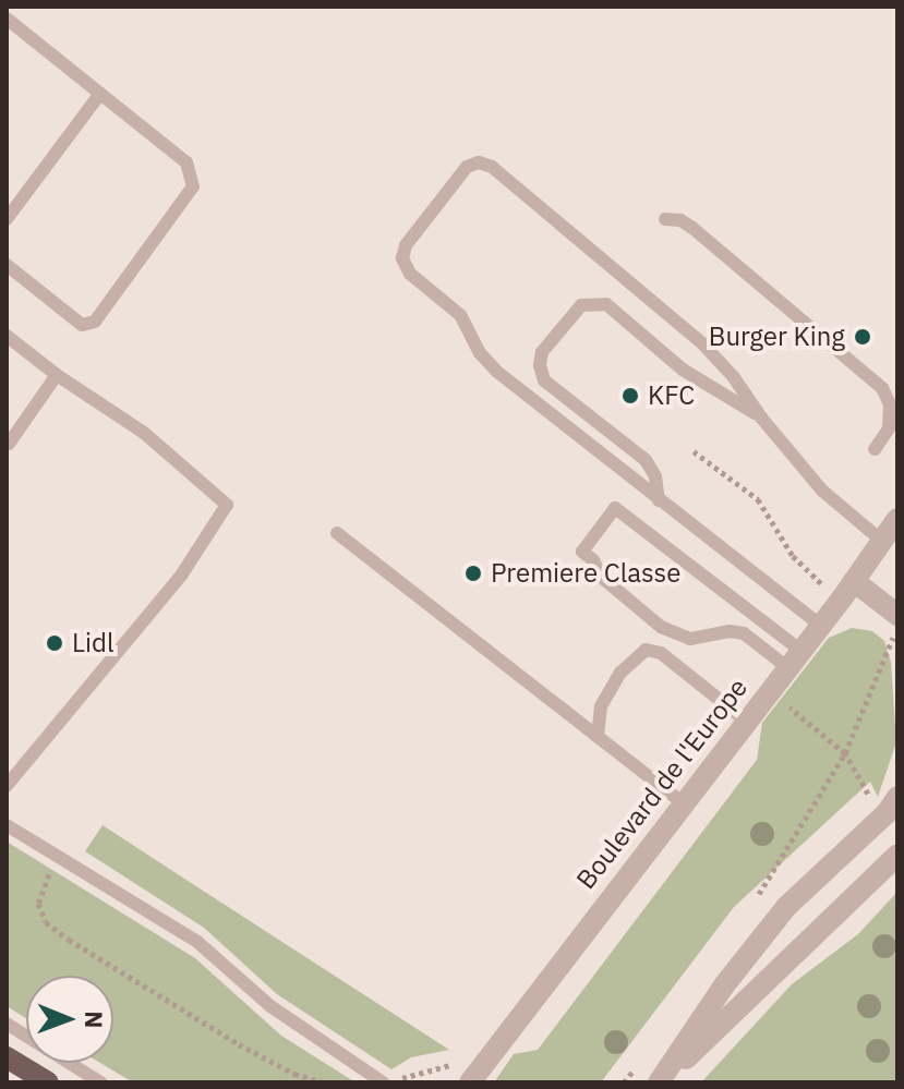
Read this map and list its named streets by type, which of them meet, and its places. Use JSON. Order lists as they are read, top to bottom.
{
  "streets": {
    "street": ["Boulevard de l'Europe"]
  },
  "places": [
    "Burger King",
    "KFC",
    "Premiere Classe",
    "Lidl"
  ],
  "north": "right"
}
